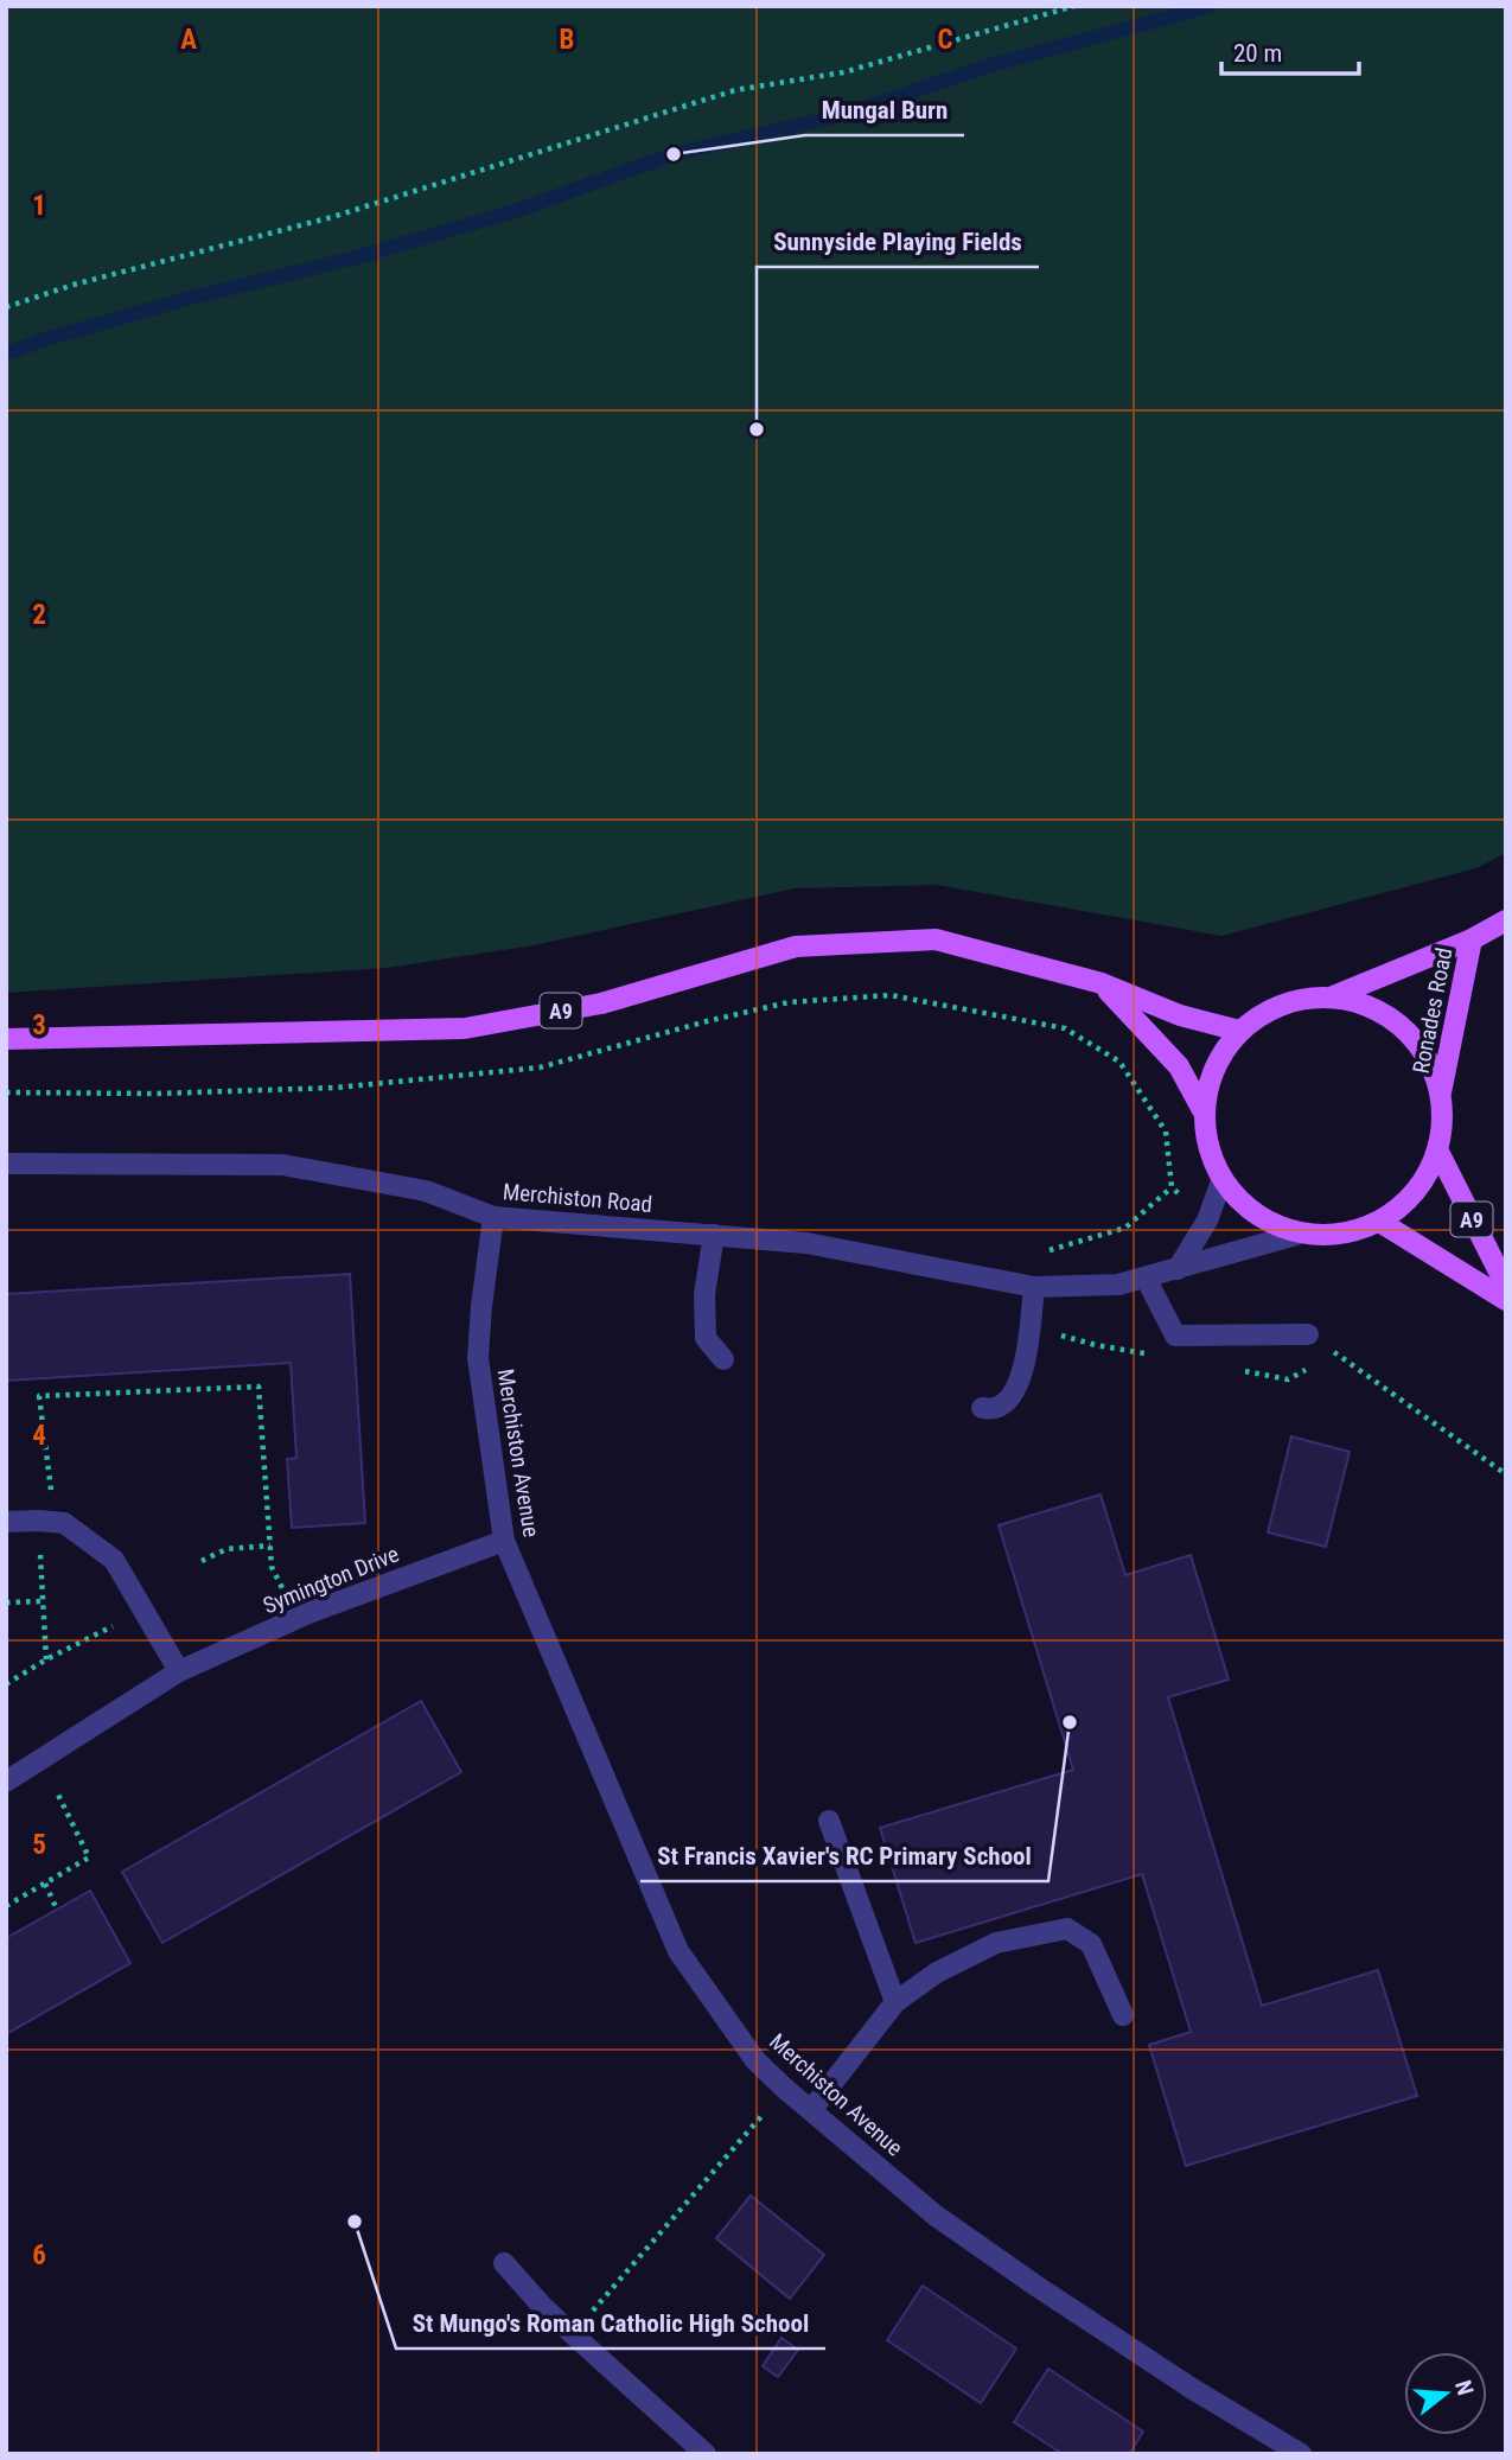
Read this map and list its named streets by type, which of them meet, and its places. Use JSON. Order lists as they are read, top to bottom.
{
  "streets": {
    "main road": ["A9", "Ronades Road"],
    "street": ["Merchiston Road", "Merchiston Avenue", "Symington Drive"]
  },
  "crossings": [
    ["A9", "Ronades Road"],
    ["A9", "Merchiston Road"],
    ["Ronades Road", "Merchiston Road"],
    ["Merchiston Road", "Merchiston Avenue"],
    ["Merchiston Avenue", "Symington Drive"]
  ],
  "places": [
    "Mungal Burn",
    "Sunnyside Playing Fields",
    "St Francis Xavier's RC Primary School",
    "St Mungo's Roman Catholic High School"
  ],
  "scale_bar": "20 m",
  "north": "right",
  "grid": {
    "columns": ["A", "B", "C"],
    "rows": [
      "1",
      "2",
      "3",
      "4",
      "5",
      "6"
    ]
  }
}
